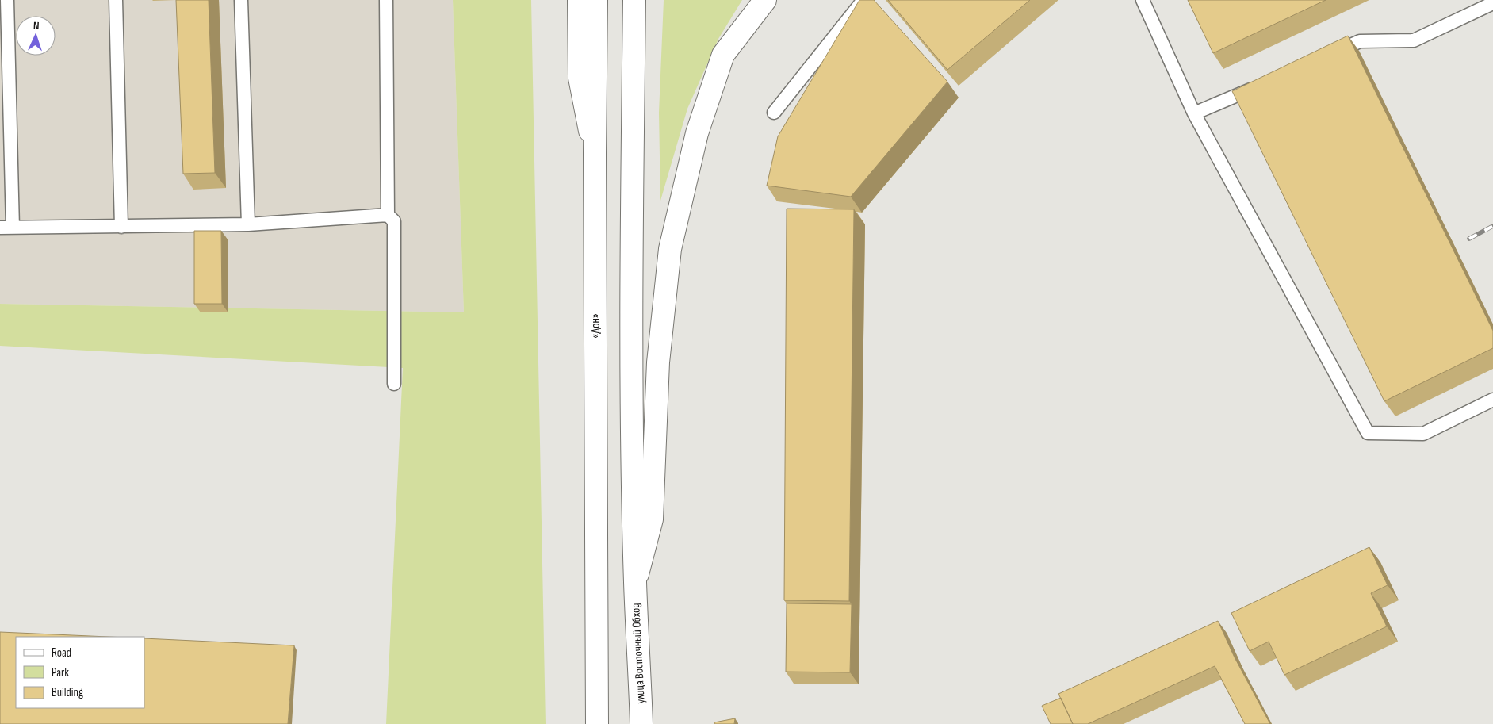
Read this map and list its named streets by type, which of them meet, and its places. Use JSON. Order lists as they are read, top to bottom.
{
  "streets": {
    "main road": ["«Дон»", "улица Восточный Обход"]
  },
  "legend": ["Road", "Park", "Building"],
  "north": "top"
}
